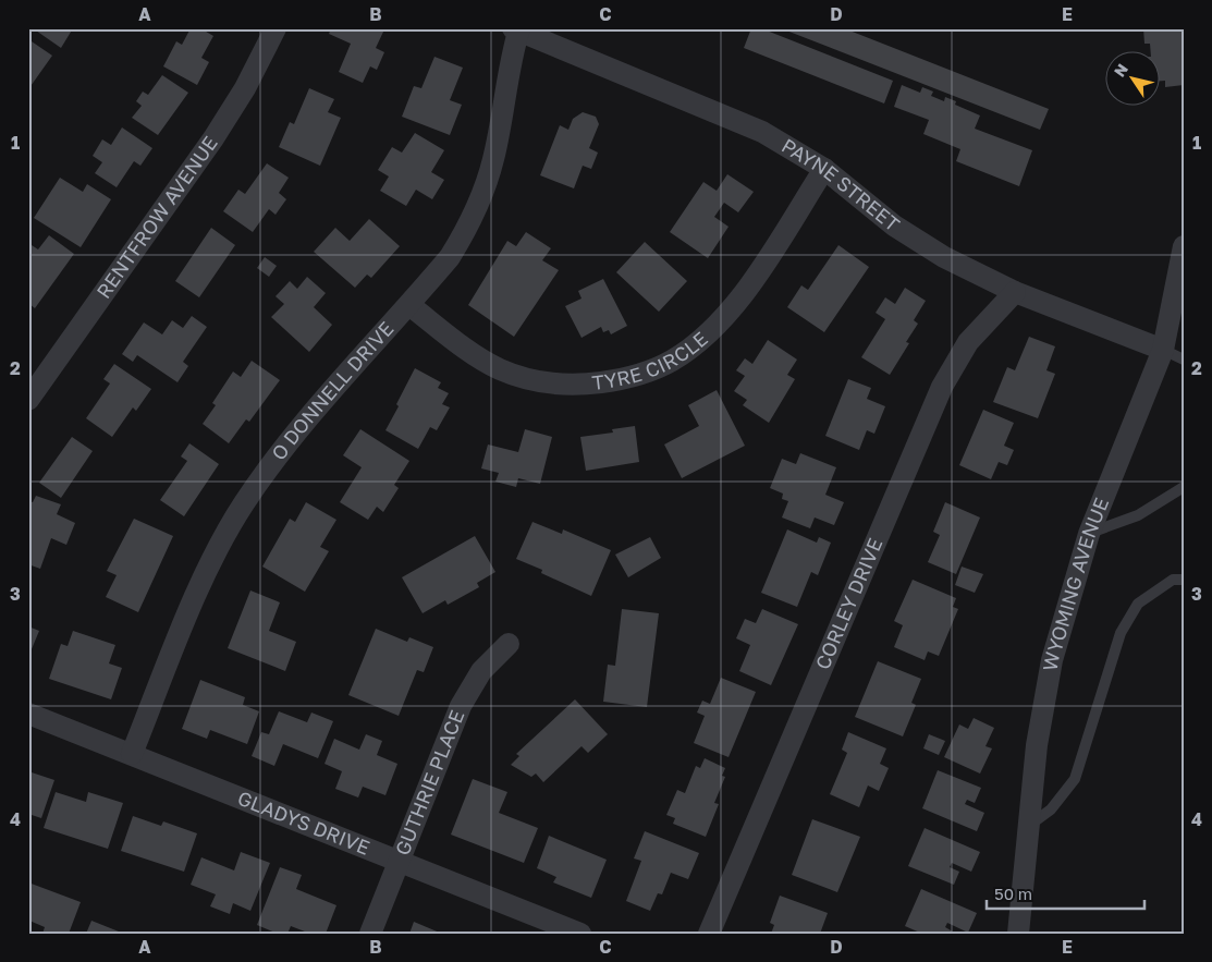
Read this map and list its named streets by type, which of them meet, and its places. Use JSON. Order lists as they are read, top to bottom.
{
  "streets": {
    "street": [
      "PAYNE STREET",
      "RENTFROW AVENUE",
      "TYRE CIRCLE",
      "O DONNELL DRIVE",
      "WYOMING AVENUE",
      "CORLEY DRIVE",
      "GUTHRIE PLACE",
      "GLADYS DRIVE"
    ]
  },
  "crossings": [
    ["PAYNE STREET", "TYRE CIRCLE"],
    ["PAYNE STREET", "O DONNELL DRIVE"],
    ["PAYNE STREET", "WYOMING AVENUE"],
    ["PAYNE STREET", "CORLEY DRIVE"],
    ["TYRE CIRCLE", "O DONNELL DRIVE"],
    ["O DONNELL DRIVE", "GLADYS DRIVE"],
    ["GUTHRIE PLACE", "GLADYS DRIVE"]
  ],
  "scale_bar": "50 m",
  "north": "top left",
  "grid": {
    "columns": [
      "A",
      "B",
      "C",
      "D",
      "E"
    ],
    "rows": [
      "1",
      "2",
      "3",
      "4"
    ]
  }
}
